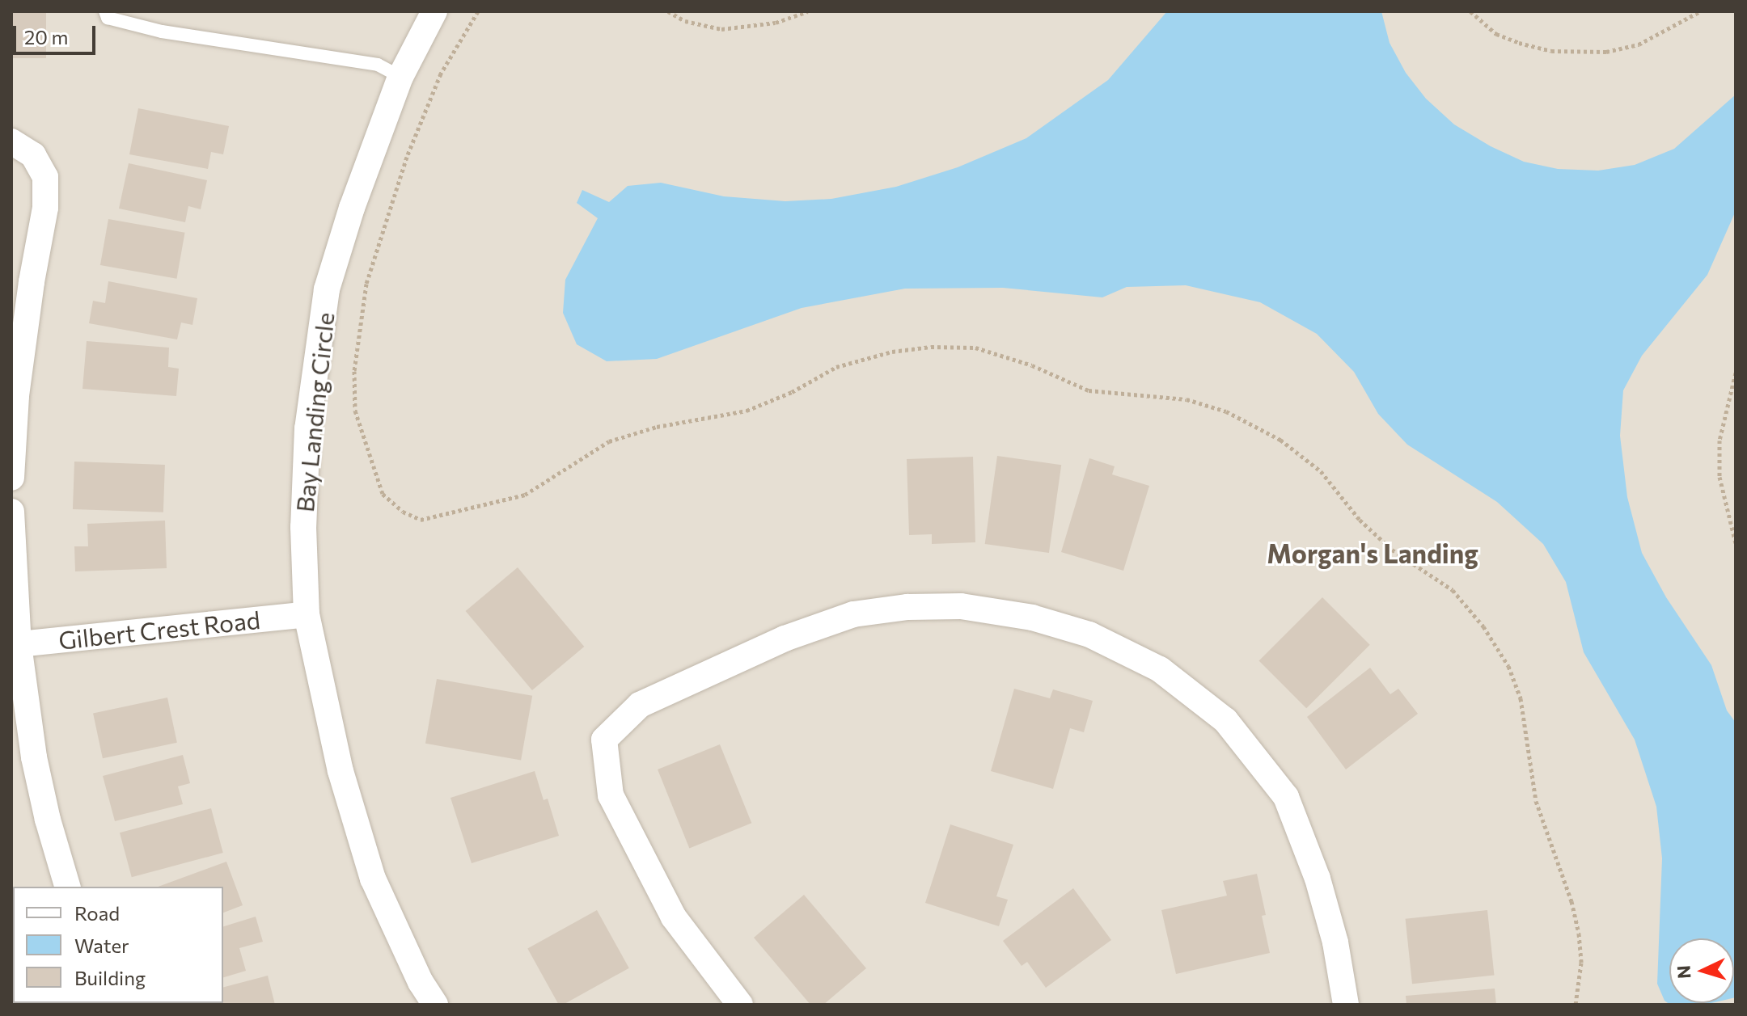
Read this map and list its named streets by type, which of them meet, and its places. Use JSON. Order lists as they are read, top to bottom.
{
  "streets": {
    "street": ["Bay Landing Circle", "Gilbert Crest Road"]
  },
  "crossings": [
    ["Bay Landing Circle", "Gilbert Crest Road"]
  ],
  "districts": ["Morgan's Landing"],
  "legend": ["Road", "Water", "Building"],
  "scale_bar": "20 m",
  "north": "left"
}
